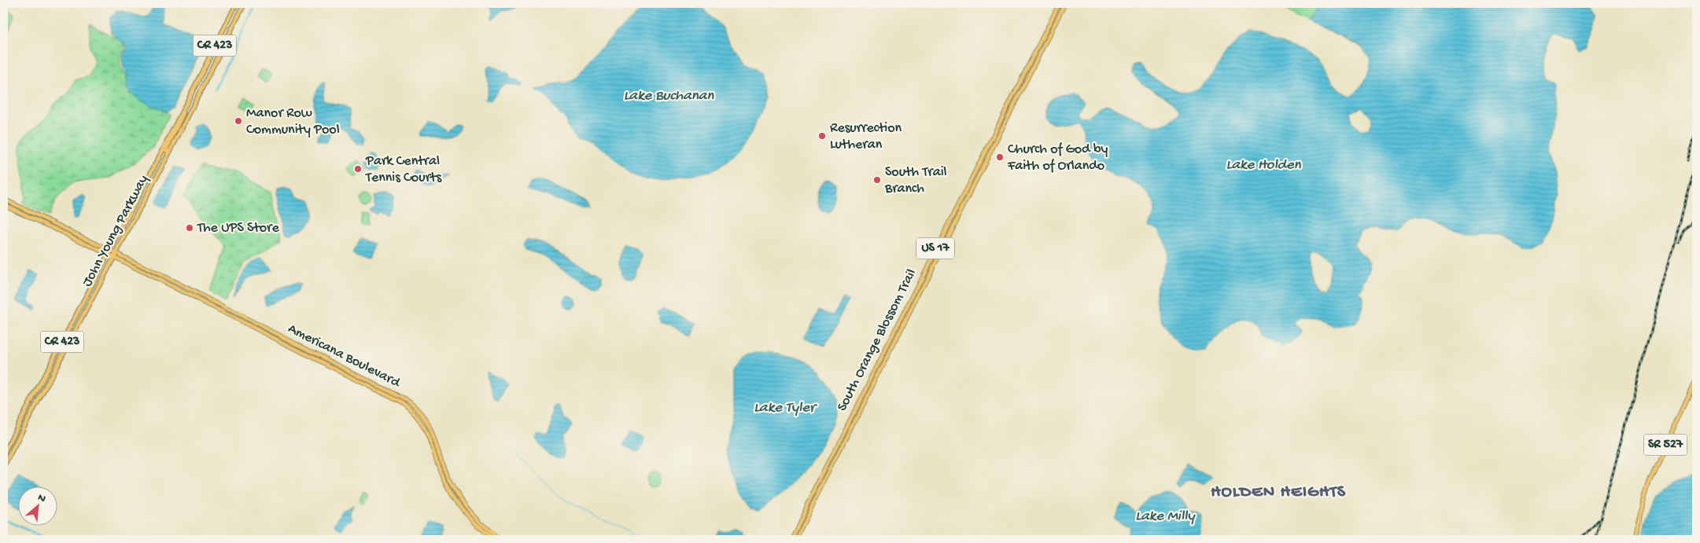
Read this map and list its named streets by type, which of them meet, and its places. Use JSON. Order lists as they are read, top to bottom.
{
  "streets": {
    "highway": ["CR 423", "John Young Parkway"],
    "main road": [
      "US 17",
      "South Orange Blossom Trail",
      "Americana Boulevard",
      "SR 527"
    ]
  },
  "crossings": [
    ["John Young Parkway", "Americana Boulevard"]
  ],
  "districts": ["HOLDEN HEIGHTS"],
  "water": [
    "Lake Buchanan",
    "Lake Holden",
    "Lake Tyler",
    "Lake Milly"
  ],
  "places": [
    "Manor Row Community Pool",
    "Resurrection Lutheran",
    "Church of God by Faith of Orlando",
    "Park Central Tennis Courts",
    "South Trail Branch",
    "The UPS Store"
  ],
  "north": "top right"
}
